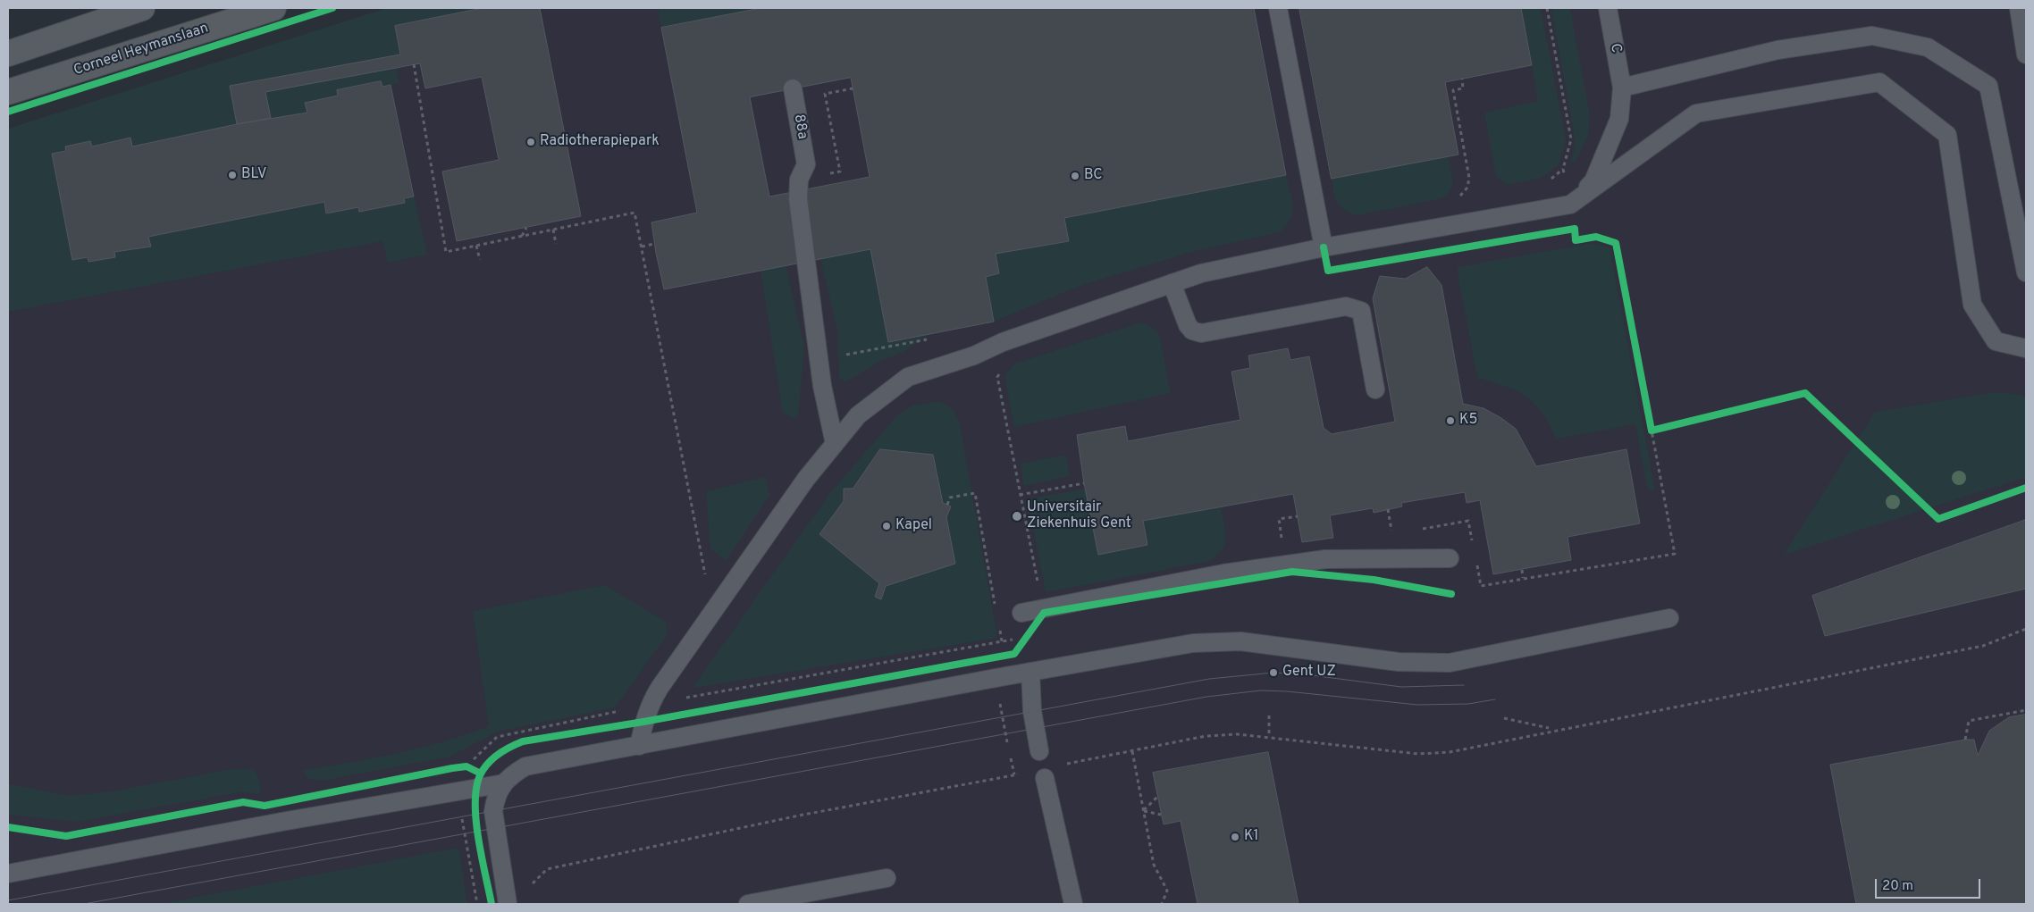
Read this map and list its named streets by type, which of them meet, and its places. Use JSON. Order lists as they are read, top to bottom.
{
  "streets": {
    "street": ["Corneel Heymanslaan"],
    "lane": ["C", "88a"]
  },
  "places": [
    "Radiotherapiepark",
    "BLV",
    "BC",
    "K5",
    "Universitair Ziekenhuis Gent",
    "Kapel",
    "Gent UZ",
    "K1"
  ],
  "scale_bar": "20 m"
}
